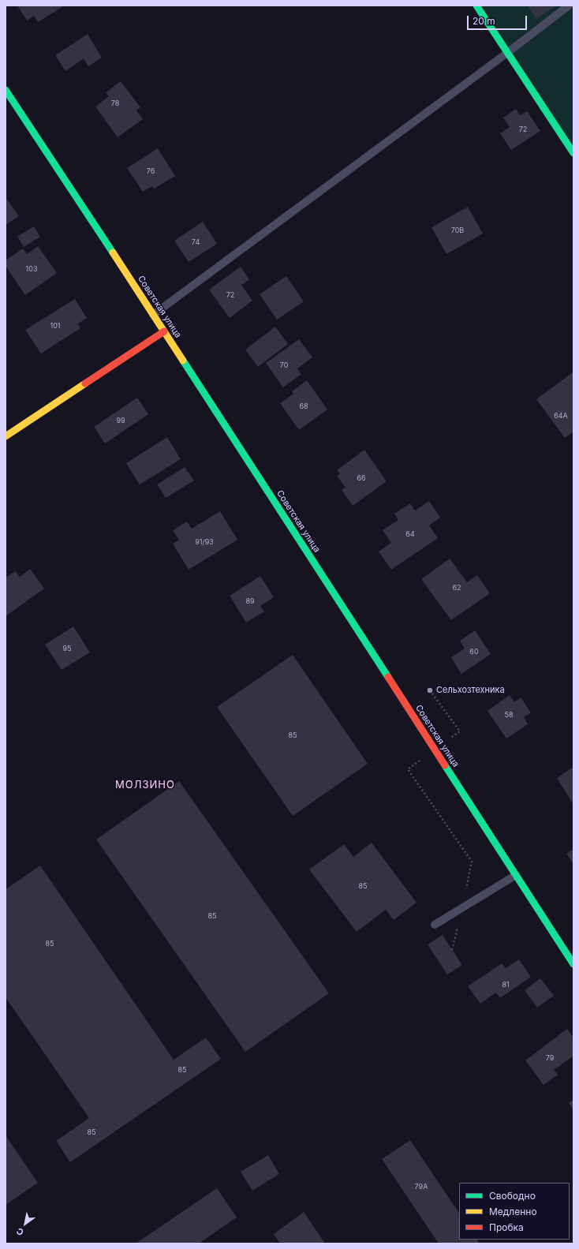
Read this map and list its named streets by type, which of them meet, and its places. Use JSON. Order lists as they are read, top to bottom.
{
  "streets": {
    "street": ["Советская улица"]
  },
  "districts": ["МОЛЗИНО"],
  "places": ["Сельхозтехника"],
  "house_numbers": [
    "78",
    "72",
    "76",
    "70В",
    "74",
    "103",
    "72",
    "101",
    "70",
    "68",
    "64А",
    "99",
    "66",
    "64",
    "91/93",
    "62",
    "89",
    "95",
    "60",
    "58",
    "85",
    "85",
    "85",
    "85",
    "81",
    "79",
    "85",
    "85",
    "79А"
  ],
  "legend": ["Свободно", "Медленно", "Пробка"],
  "scale_bar": "20 m",
  "north": "bottom left"
}
